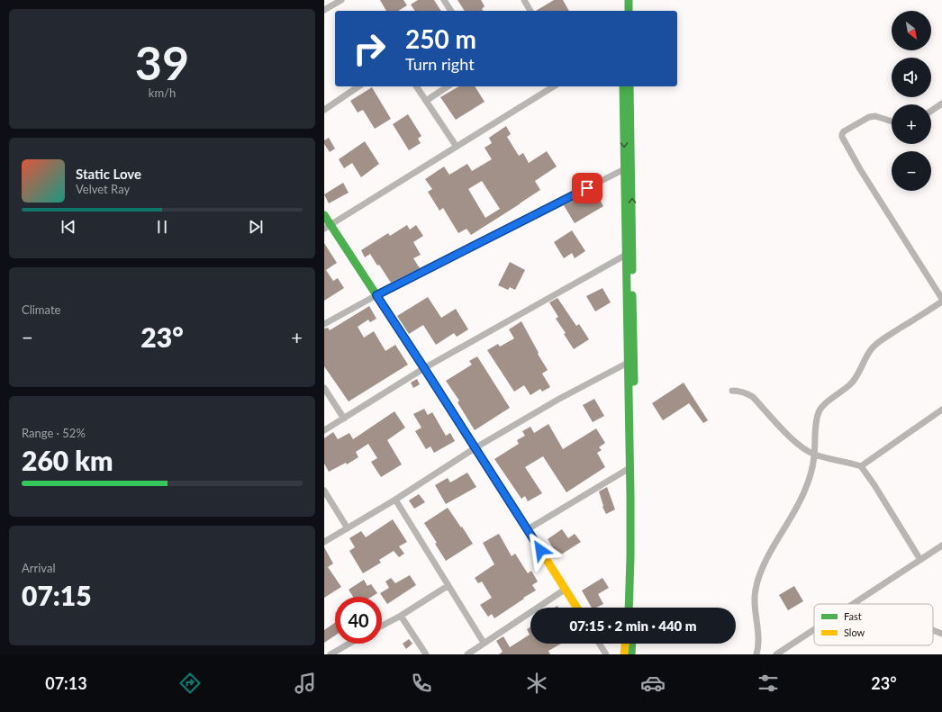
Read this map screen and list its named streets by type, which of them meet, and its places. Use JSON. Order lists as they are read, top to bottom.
{
  "legend": ["Fast", "Slow"],
  "north": "bottom right",
  "page": {
    "tile": [
      ["39", "km/h"],
      "Climate",
      ["Range · 52%", "260 km"],
      ["Arrival", "07:15"]
    ],
    "map_buttons": ["+", "−"],
    "turn": ["250 m", "Turn right"],
    "song": ["Static Love", "Velvet Ray"],
    "heat": ["−", "23°", "+"],
    "limit": "40",
    "trip": "07:15 · 2 min · 440 m",
    "tabs": ["07:13", "23°"]
  }
}
